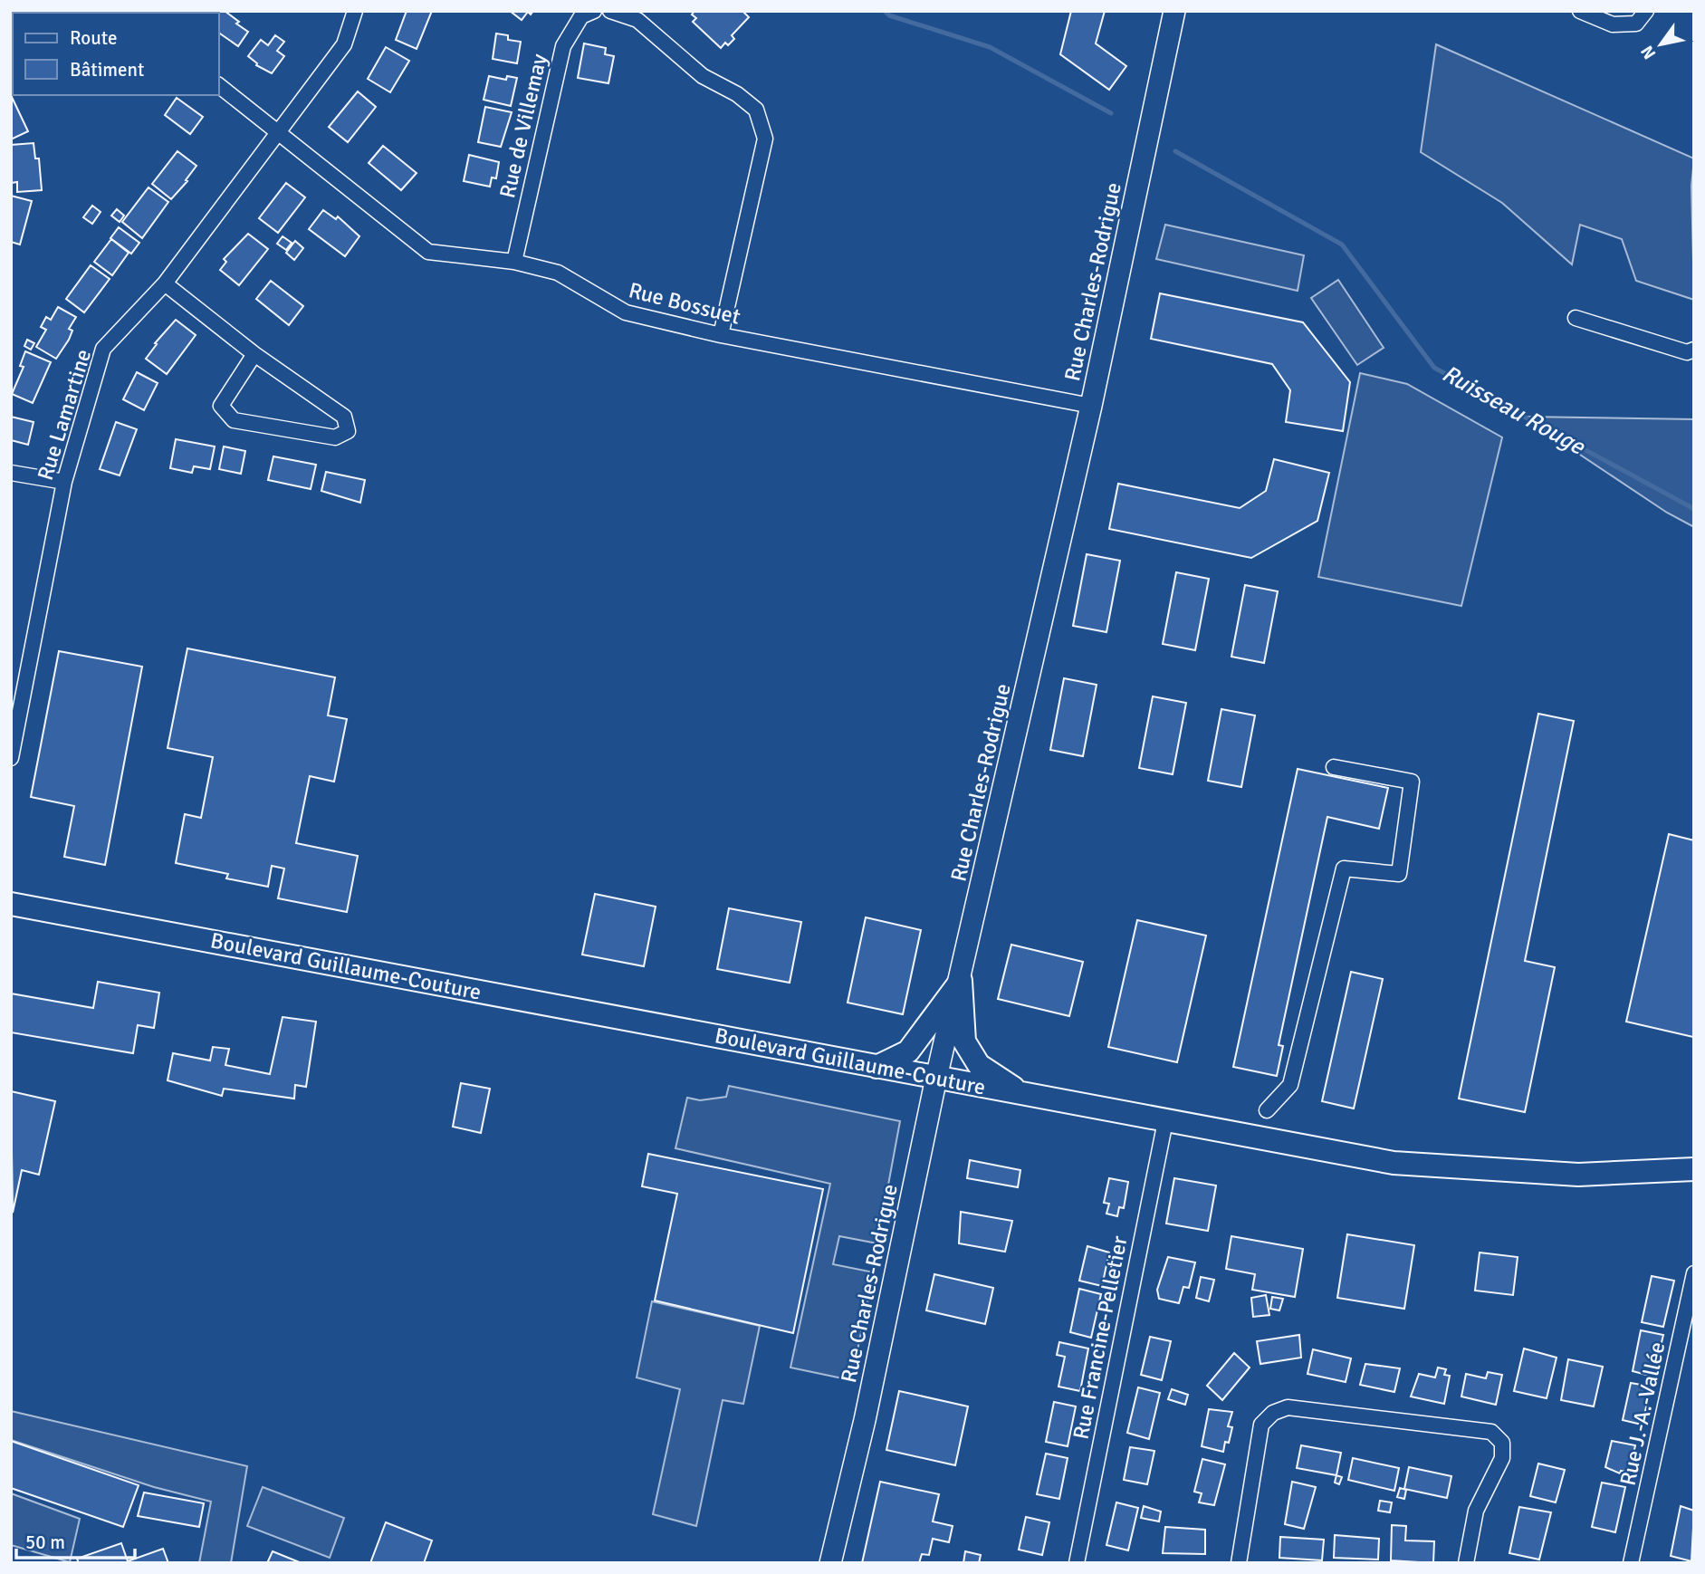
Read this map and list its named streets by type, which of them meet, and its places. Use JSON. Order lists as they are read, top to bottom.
{
  "streets": {
    "main road": ["Boulevard Guillaume-Couture"],
    "street": [
      "Rue de Villemay",
      "Rue Charles-Rodrigue",
      "Rue Bossuet",
      "Rue Lamartine",
      "Rue Francine-Pelletier",
      "Rue J.-A.-Vallée"
    ]
  },
  "crossings": [
    ["Rue de Villemay", "Rue Bossuet"],
    ["Rue Charles-Rodrigue", "Rue Bossuet"],
    ["Rue Charles-Rodrigue", "Boulevard Guillaume-Couture"],
    ["Rue Bossuet", "Rue Lamartine"],
    ["Boulevard Guillaume-Couture", "Rue Francine-Pelletier"]
  ],
  "water": ["Ruisseau Rouge"],
  "legend": ["Route", "Bâtiment"],
  "scale_bar": "50 m",
  "north": "bottom left"
}
